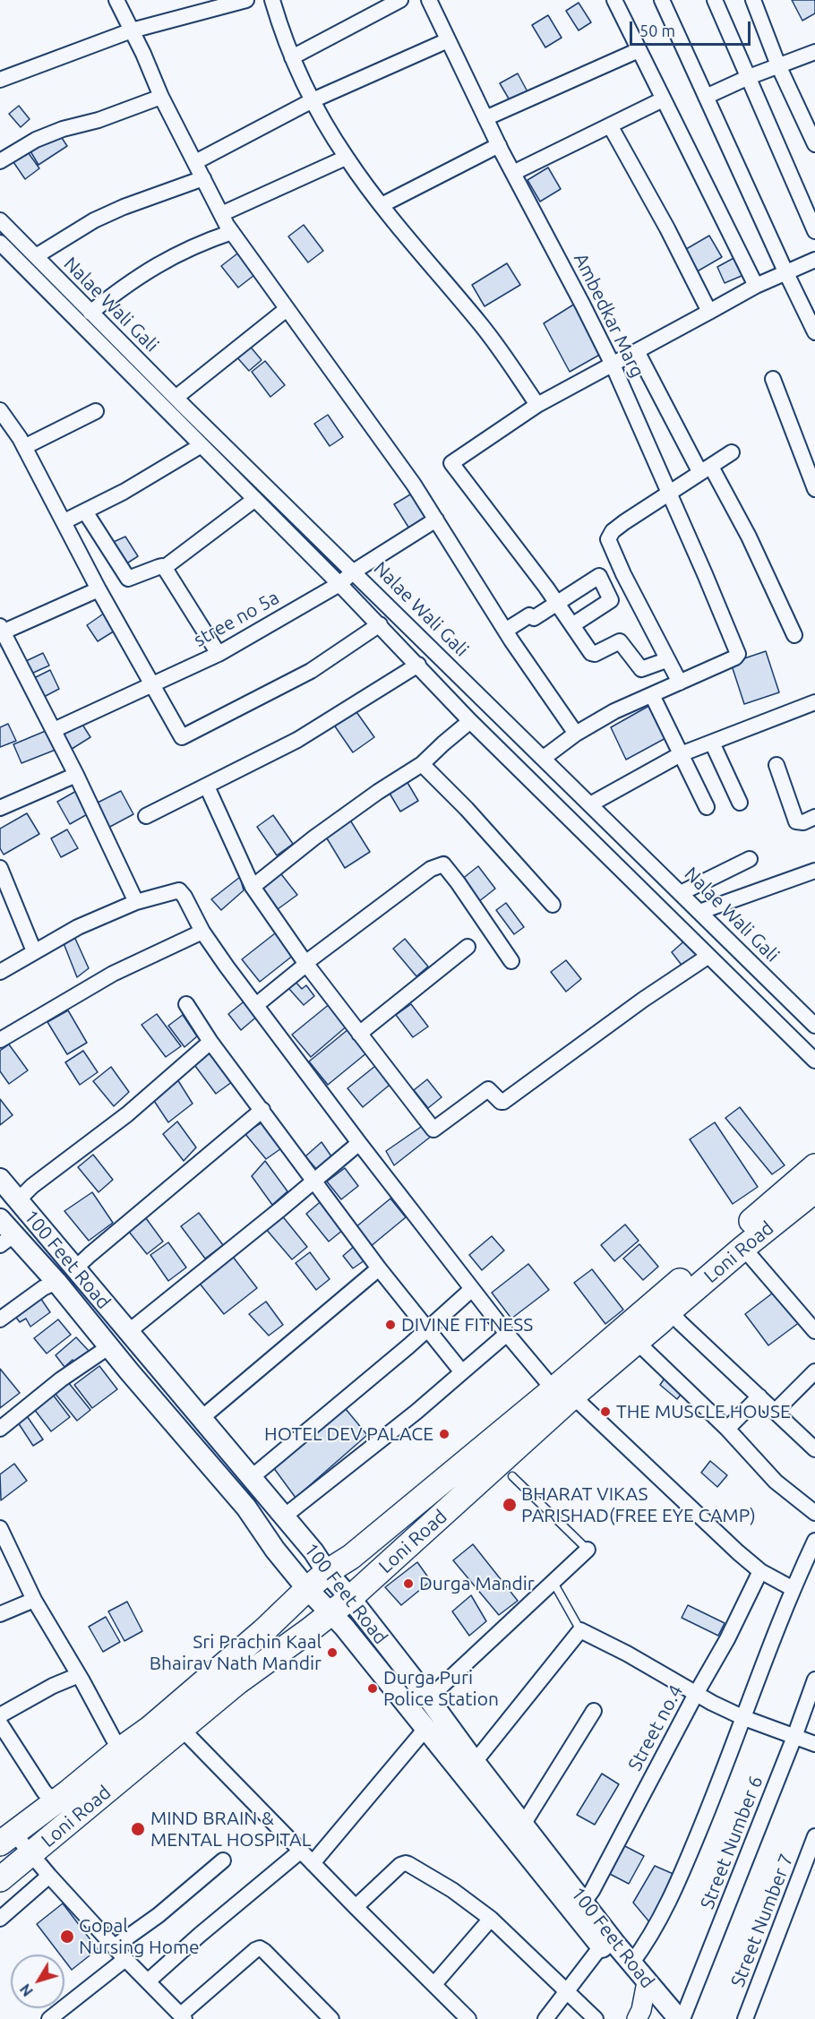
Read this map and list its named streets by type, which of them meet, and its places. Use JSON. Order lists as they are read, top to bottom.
{
  "streets": {
    "highway": ["Loni Road"],
    "main road": ["100 Feet Road"],
    "street": [
      "Nalae Wali Gali",
      "Ambedkar Marg",
      "stree no 5a",
      "Street no.4",
      "Street Number 6",
      "Street Number 7"
    ]
  },
  "crossings": [
    ["Nalae Wali Gali", "stree no 5a"],
    ["Loni Road", "100 Feet Road"],
    ["100 Feet Road", "Street no.4"],
    ["100 Feet Road", "Street Number 6"]
  ],
  "places": [
    "DIVINE FITNESS",
    "THE MUSCLE HOUSE",
    "HOTEL DEV PALACE",
    "BHARAT VIKAS PARISHAD(FREE EYE CAMP)",
    "Durga Mandir",
    "Sri Prachin Kaal Bhairav Nath Mandir",
    "Durga Puri Police Station",
    "MIND BRAIN & MENTAL HOSPITAL",
    "Gopal Nursing Home"
  ],
  "scale_bar": "50 m",
  "north": "bottom left"
}
